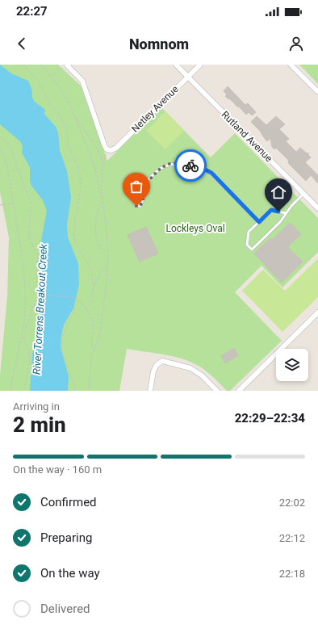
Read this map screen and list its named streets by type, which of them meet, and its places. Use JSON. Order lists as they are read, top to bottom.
{
  "streets": {
    "street": ["Netley Avenue", "Rutland Avenue"]
  },
  "crossings": [
    ["Netley Avenue", "Rutland Avenue"]
  ],
  "water": ["River Torrens Breakout Creek"],
  "parks": ["Lockleys Oval"],
  "page": {
    "status": "22:27",
    "header": "Nomnom",
    "heading": ["2 min", "Arriving in", "22:29–22:34"],
    "bar": "On the way · 160 m",
    "list": [
      ["Confirmed", "22:02"],
      ["Preparing", "22:12"],
      ["On the way", "22:18"],
      "Delivered"
    ]
  }
}
